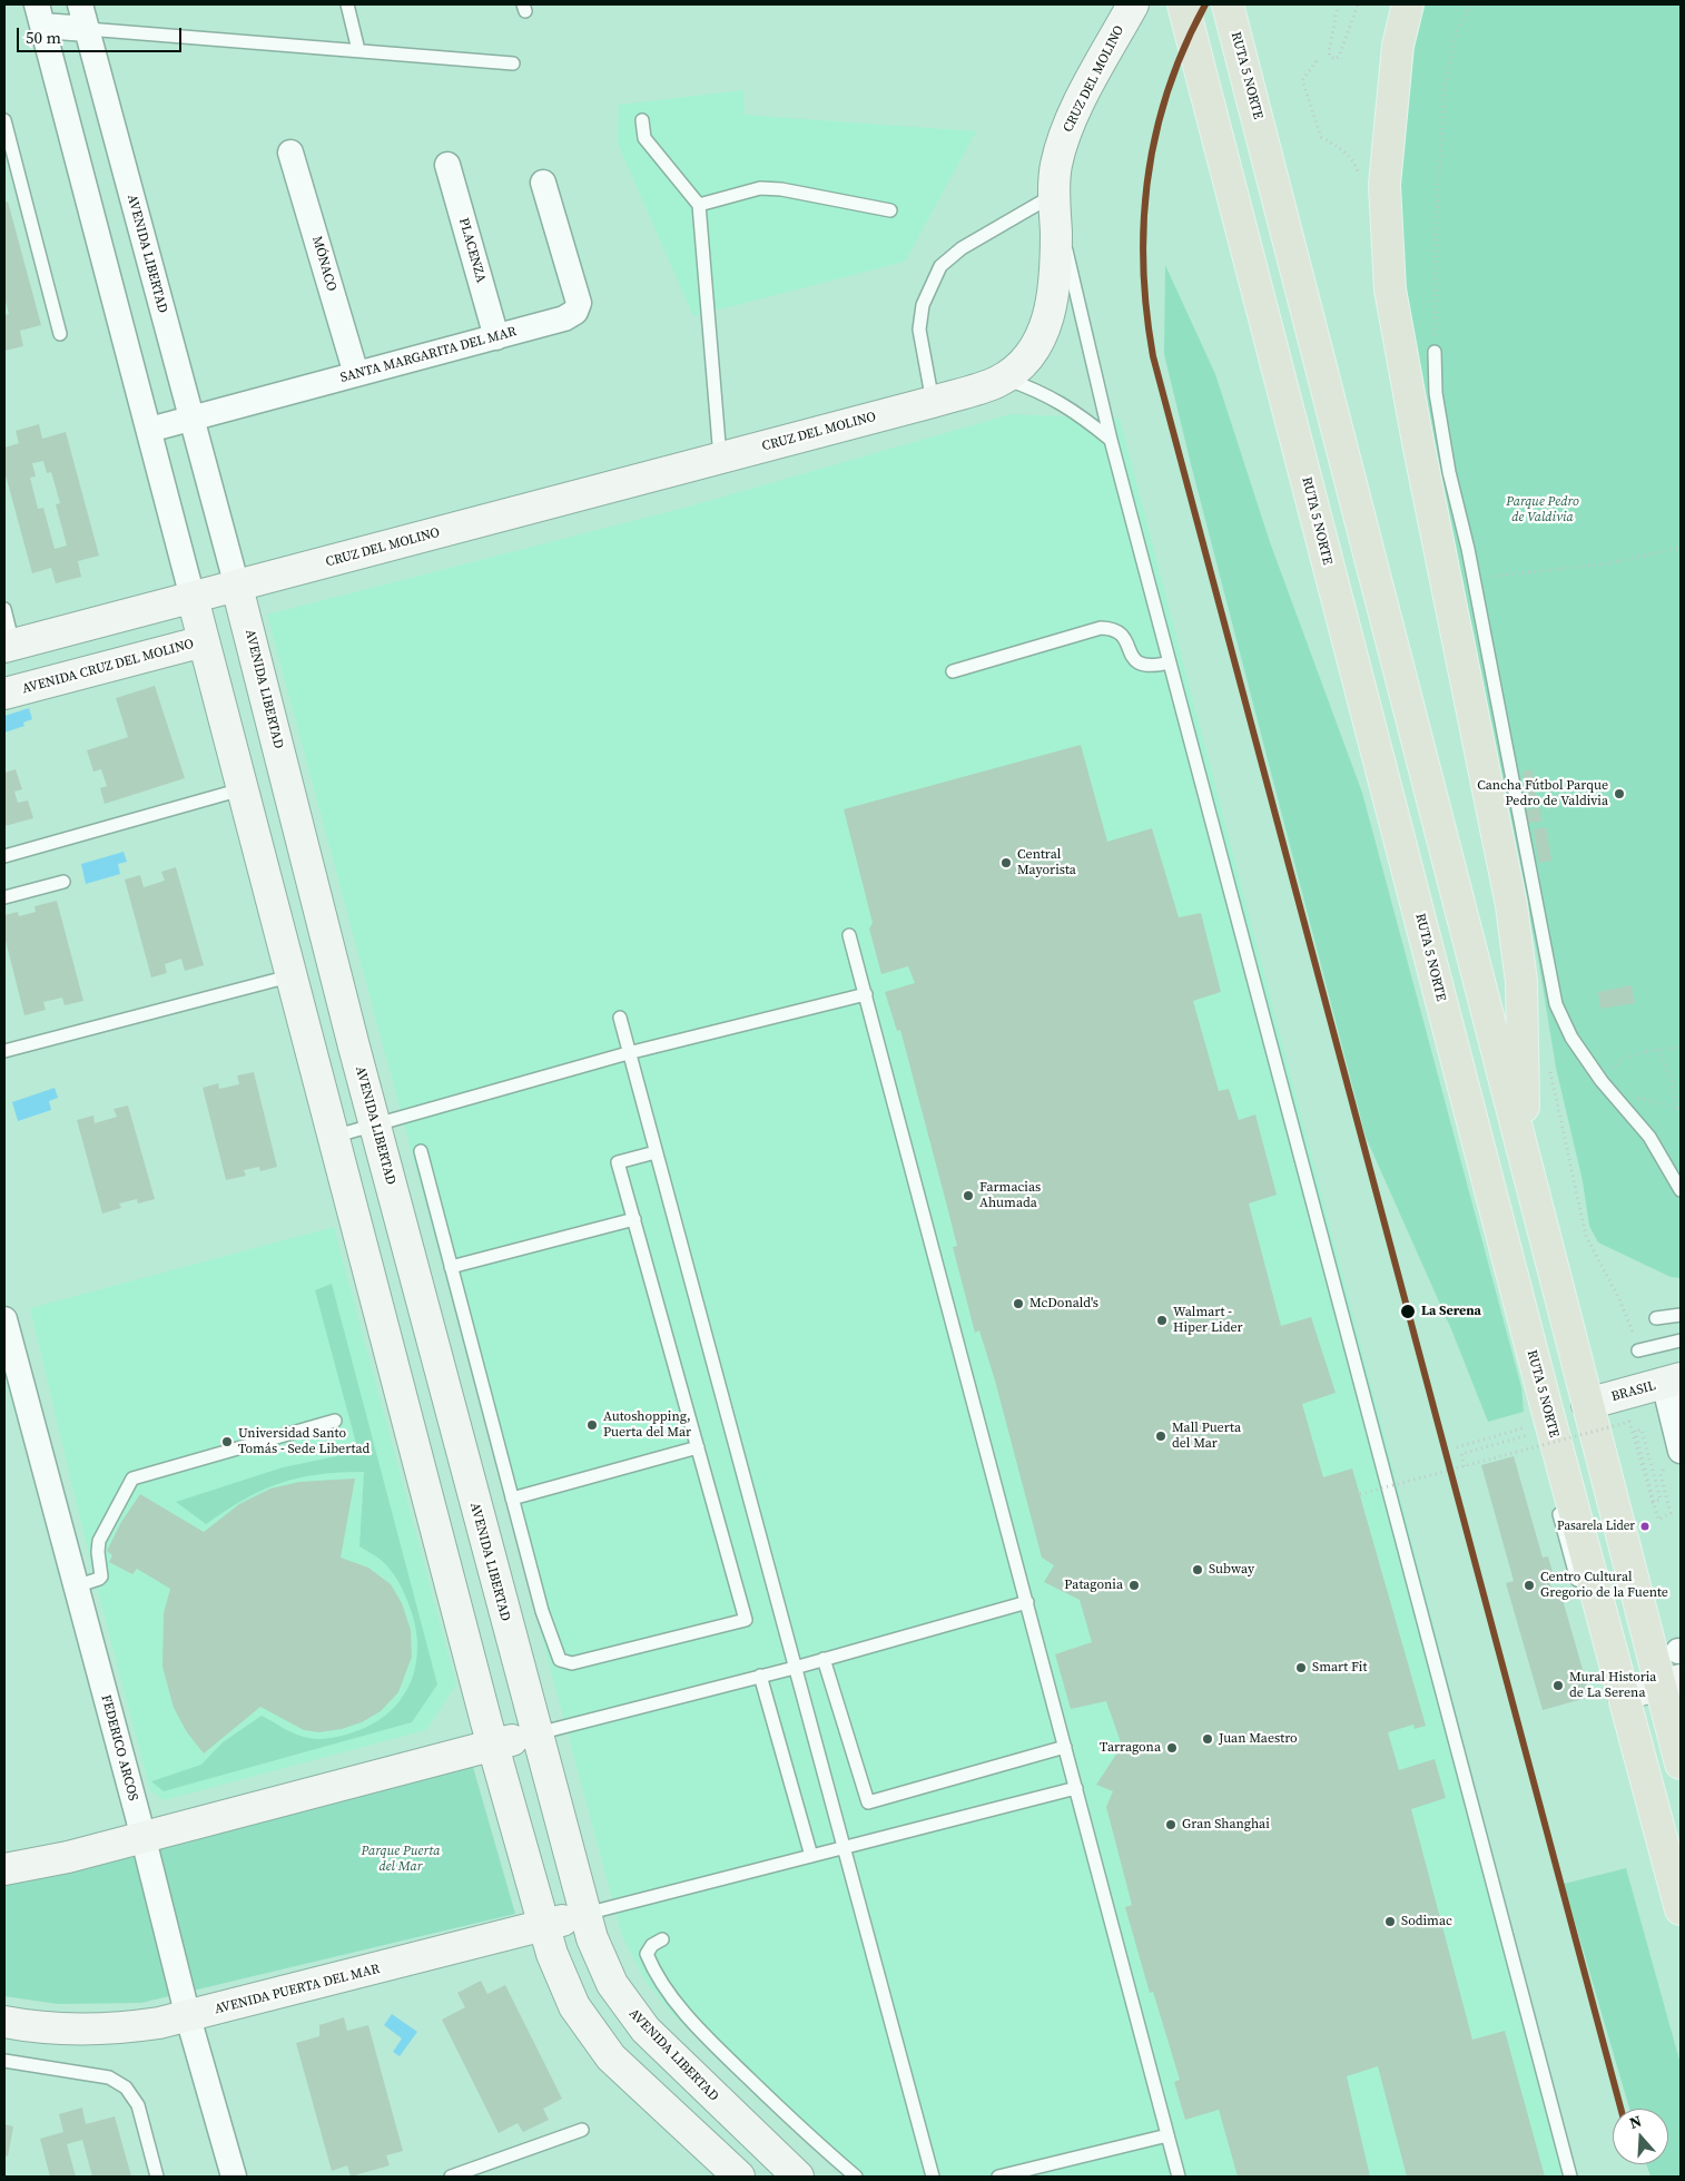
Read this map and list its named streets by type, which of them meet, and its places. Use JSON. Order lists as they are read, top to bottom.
{
  "streets": {
    "highway": ["RUTA 5 NORTE"],
    "street": [
      "CRUZ DEL MOLINO",
      "PLACENZA",
      "AVENIDA LIBERTAD",
      "MÓNACO",
      "SANTA MARGARITA DEL MAR",
      "AVENIDA CRUZ DEL MOLINO",
      "BRASIL",
      "FEDERICO ARCOS",
      "AVENIDA PUERTA DEL MAR"
    ]
  },
  "crossings": [
    ["RUTA 5 NORTE", "BRASIL"],
    ["CRUZ DEL MOLINO", "AVENIDA LIBERTAD"],
    ["CRUZ DEL MOLINO", "AVENIDA CRUZ DEL MOLINO"],
    ["PLACENZA", "SANTA MARGARITA DEL MAR"],
    ["AVENIDA LIBERTAD", "SANTA MARGARITA DEL MAR"],
    ["AVENIDA LIBERTAD", "AVENIDA CRUZ DEL MOLINO"],
    ["AVENIDA LIBERTAD", "AVENIDA PUERTA DEL MAR"],
    ["MÓNACO", "SANTA MARGARITA DEL MAR"],
    ["FEDERICO ARCOS", "AVENIDA PUERTA DEL MAR"]
  ],
  "parks": ["Parque Pedro de Valdivia", "Parque Puerta del Mar"],
  "places": [
    "Cancha Fútbol Parque Pedro de Valdivia",
    "Central Mayorista",
    "Farmacias Ahumada",
    "McDonald's",
    "La Serena",
    "Walmart - Hiper Lider",
    "Autoshopping, Puerta del Mar",
    "Mall Puerta del Mar",
    "Universidad Santo Tomás - Sede Libertad",
    "Pasarela Lider",
    "Subway",
    "Patagonia",
    "Centro Cultural Gregorio de la Fuente",
    "Smart Fit",
    "Mural Historia de La Serena",
    "Juan Maestro",
    "Tarragona",
    "Gran Shanghai",
    "Sodimac"
  ],
  "scale_bar": "50 m",
  "north": "top"
}
